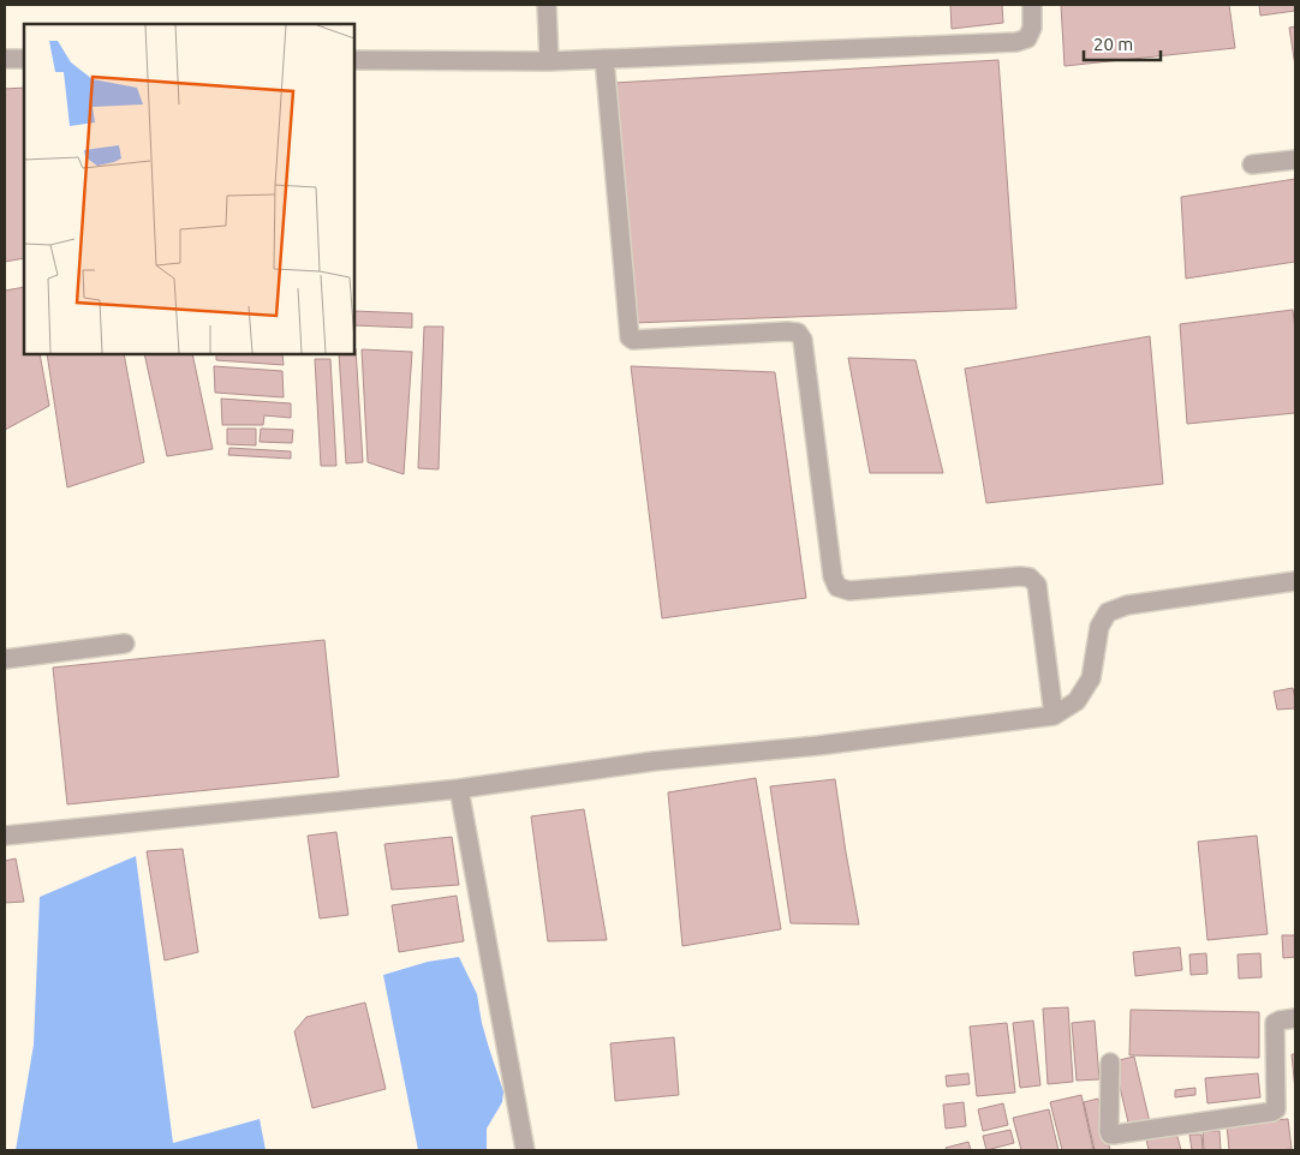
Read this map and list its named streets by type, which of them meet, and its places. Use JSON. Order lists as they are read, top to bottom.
{
  "scale_bar": "20 m"
}
